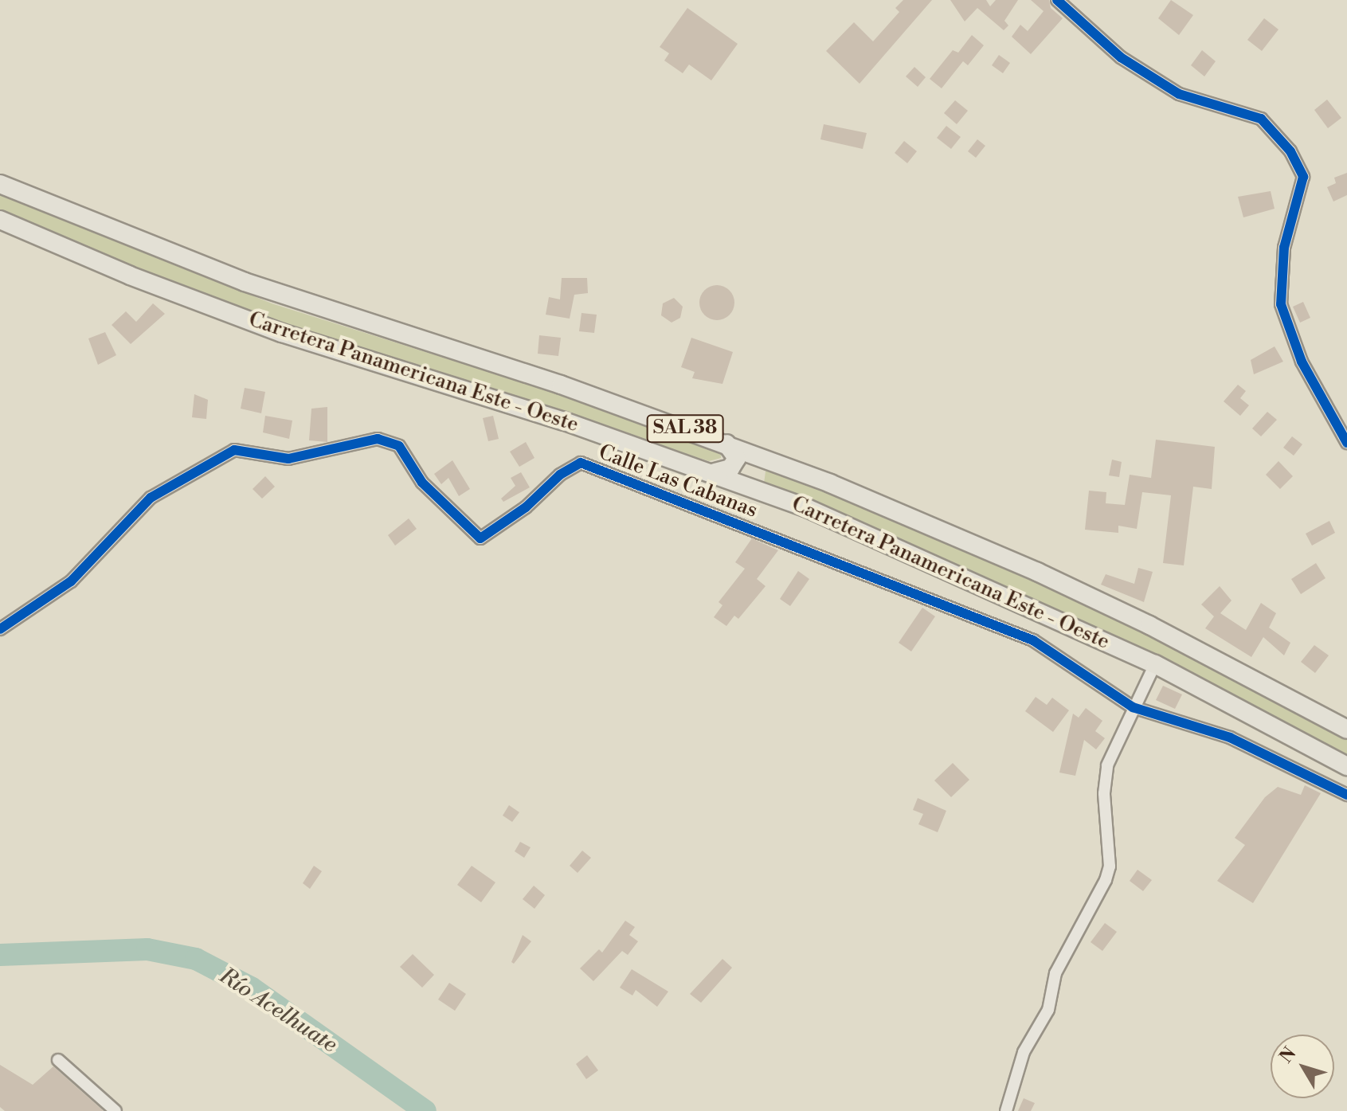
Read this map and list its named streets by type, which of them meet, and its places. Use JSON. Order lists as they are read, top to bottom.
{
  "streets": {
    "highway": ["Carretera Panamericana Este - Oeste", "SAL 38"],
    "street": ["Calle Las Cabanas"]
  },
  "water": ["Río Acelhuate"],
  "north": "top left"
}
